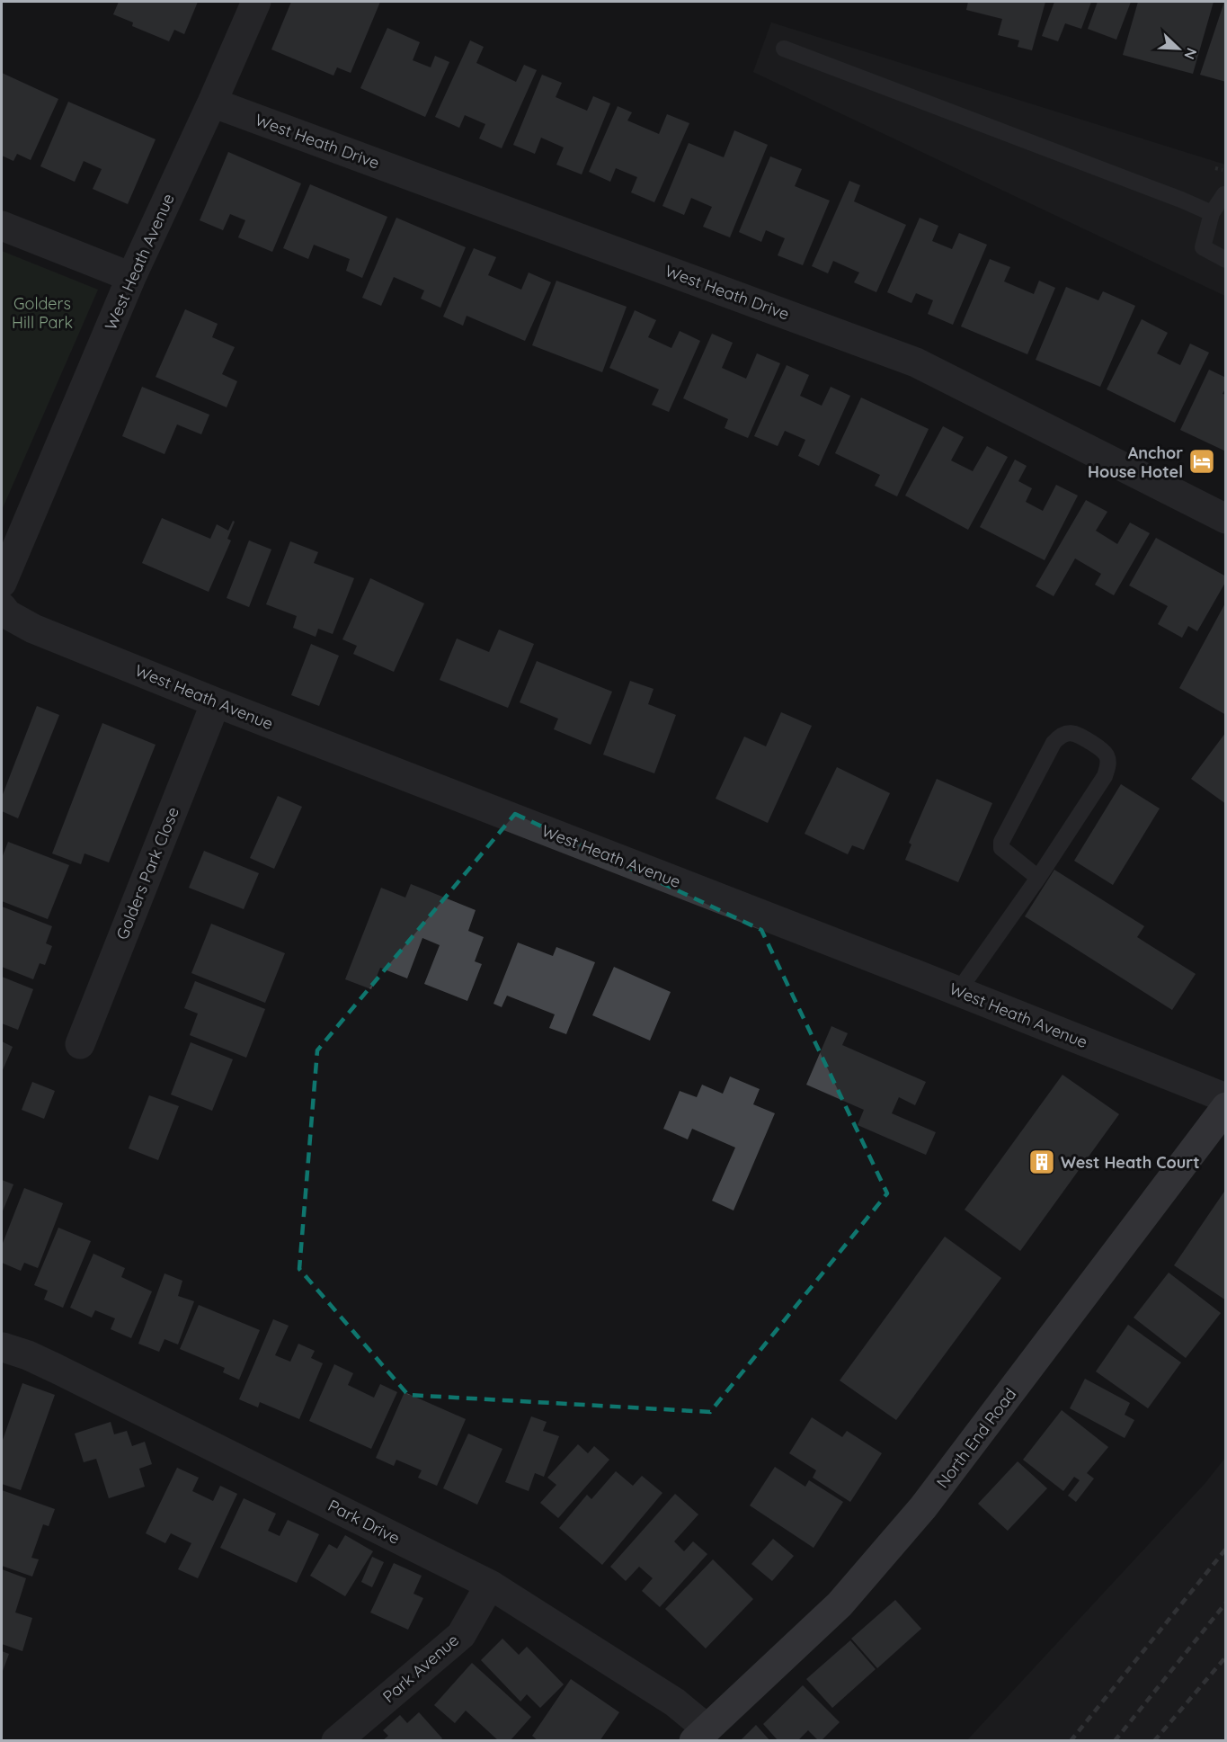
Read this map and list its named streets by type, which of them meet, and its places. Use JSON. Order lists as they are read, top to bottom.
{
  "streets": {
    "main road": ["North End Road"],
    "street": [
      "West Heath Drive",
      "West Heath Avenue",
      "Golders Park Close",
      "Park Drive",
      "Park Avenue"
    ]
  },
  "crossings": [
    ["West Heath Drive", "West Heath Avenue"],
    ["West Heath Avenue", "Golders Park Close"],
    ["North End Road", "Park Drive"],
    ["Park Drive", "Park Avenue"]
  ],
  "parks": ["Golders Hill Park"],
  "places": {
    "hotel": ["Anchor House Hotel"],
    "building": ["West Heath Court"]
  },
  "north": "bottom right"
}
